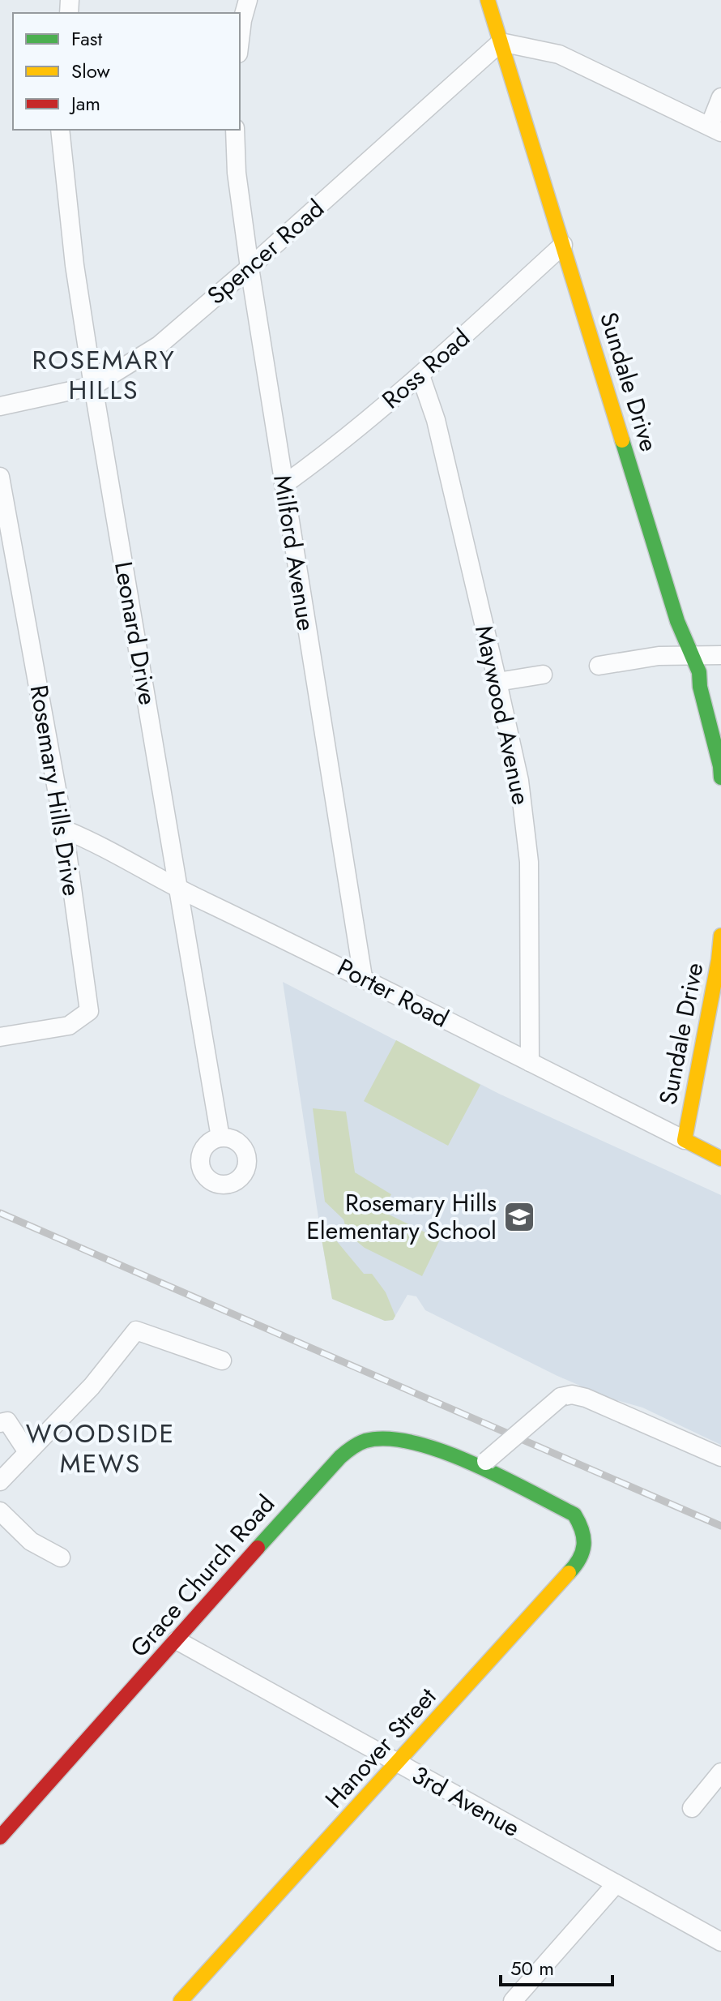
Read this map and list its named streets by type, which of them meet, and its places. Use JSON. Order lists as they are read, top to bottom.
{
  "streets": {
    "street": [
      "Spencer Road",
      "Ross Road",
      "Sundale Drive",
      "Milford Avenue",
      "Leonard Drive",
      "Maywood Avenue",
      "Rosemary Hills Drive",
      "Porter Road",
      "Grace Church Road",
      "Hanover Street",
      "3rd Avenue"
    ]
  },
  "crossings": [
    ["Spencer Road", "Sundale Drive"],
    ["Spencer Road", "Milford Avenue"],
    ["Spencer Road", "Leonard Drive"],
    ["Ross Road", "Sundale Drive"],
    ["Ross Road", "Milford Avenue"],
    ["Ross Road", "Maywood Avenue"],
    ["Sundale Drive", "Porter Road"],
    ["Milford Avenue", "Porter Road"],
    ["Leonard Drive", "Porter Road"],
    ["Maywood Avenue", "Porter Road"],
    ["Rosemary Hills Drive", "Porter Road"],
    ["Grace Church Road", "Hanover Street"],
    ["Grace Church Road", "3rd Avenue"],
    ["Hanover Street", "3rd Avenue"]
  ],
  "districts": ["ROSEMARY HILLS", "WOODSIDE MEWS"],
  "places": {
    "school or university": ["Rosemary Hills Elementary School"]
  },
  "legend": ["Fast", "Slow", "Jam"],
  "scale_bar": "50 m"
}
